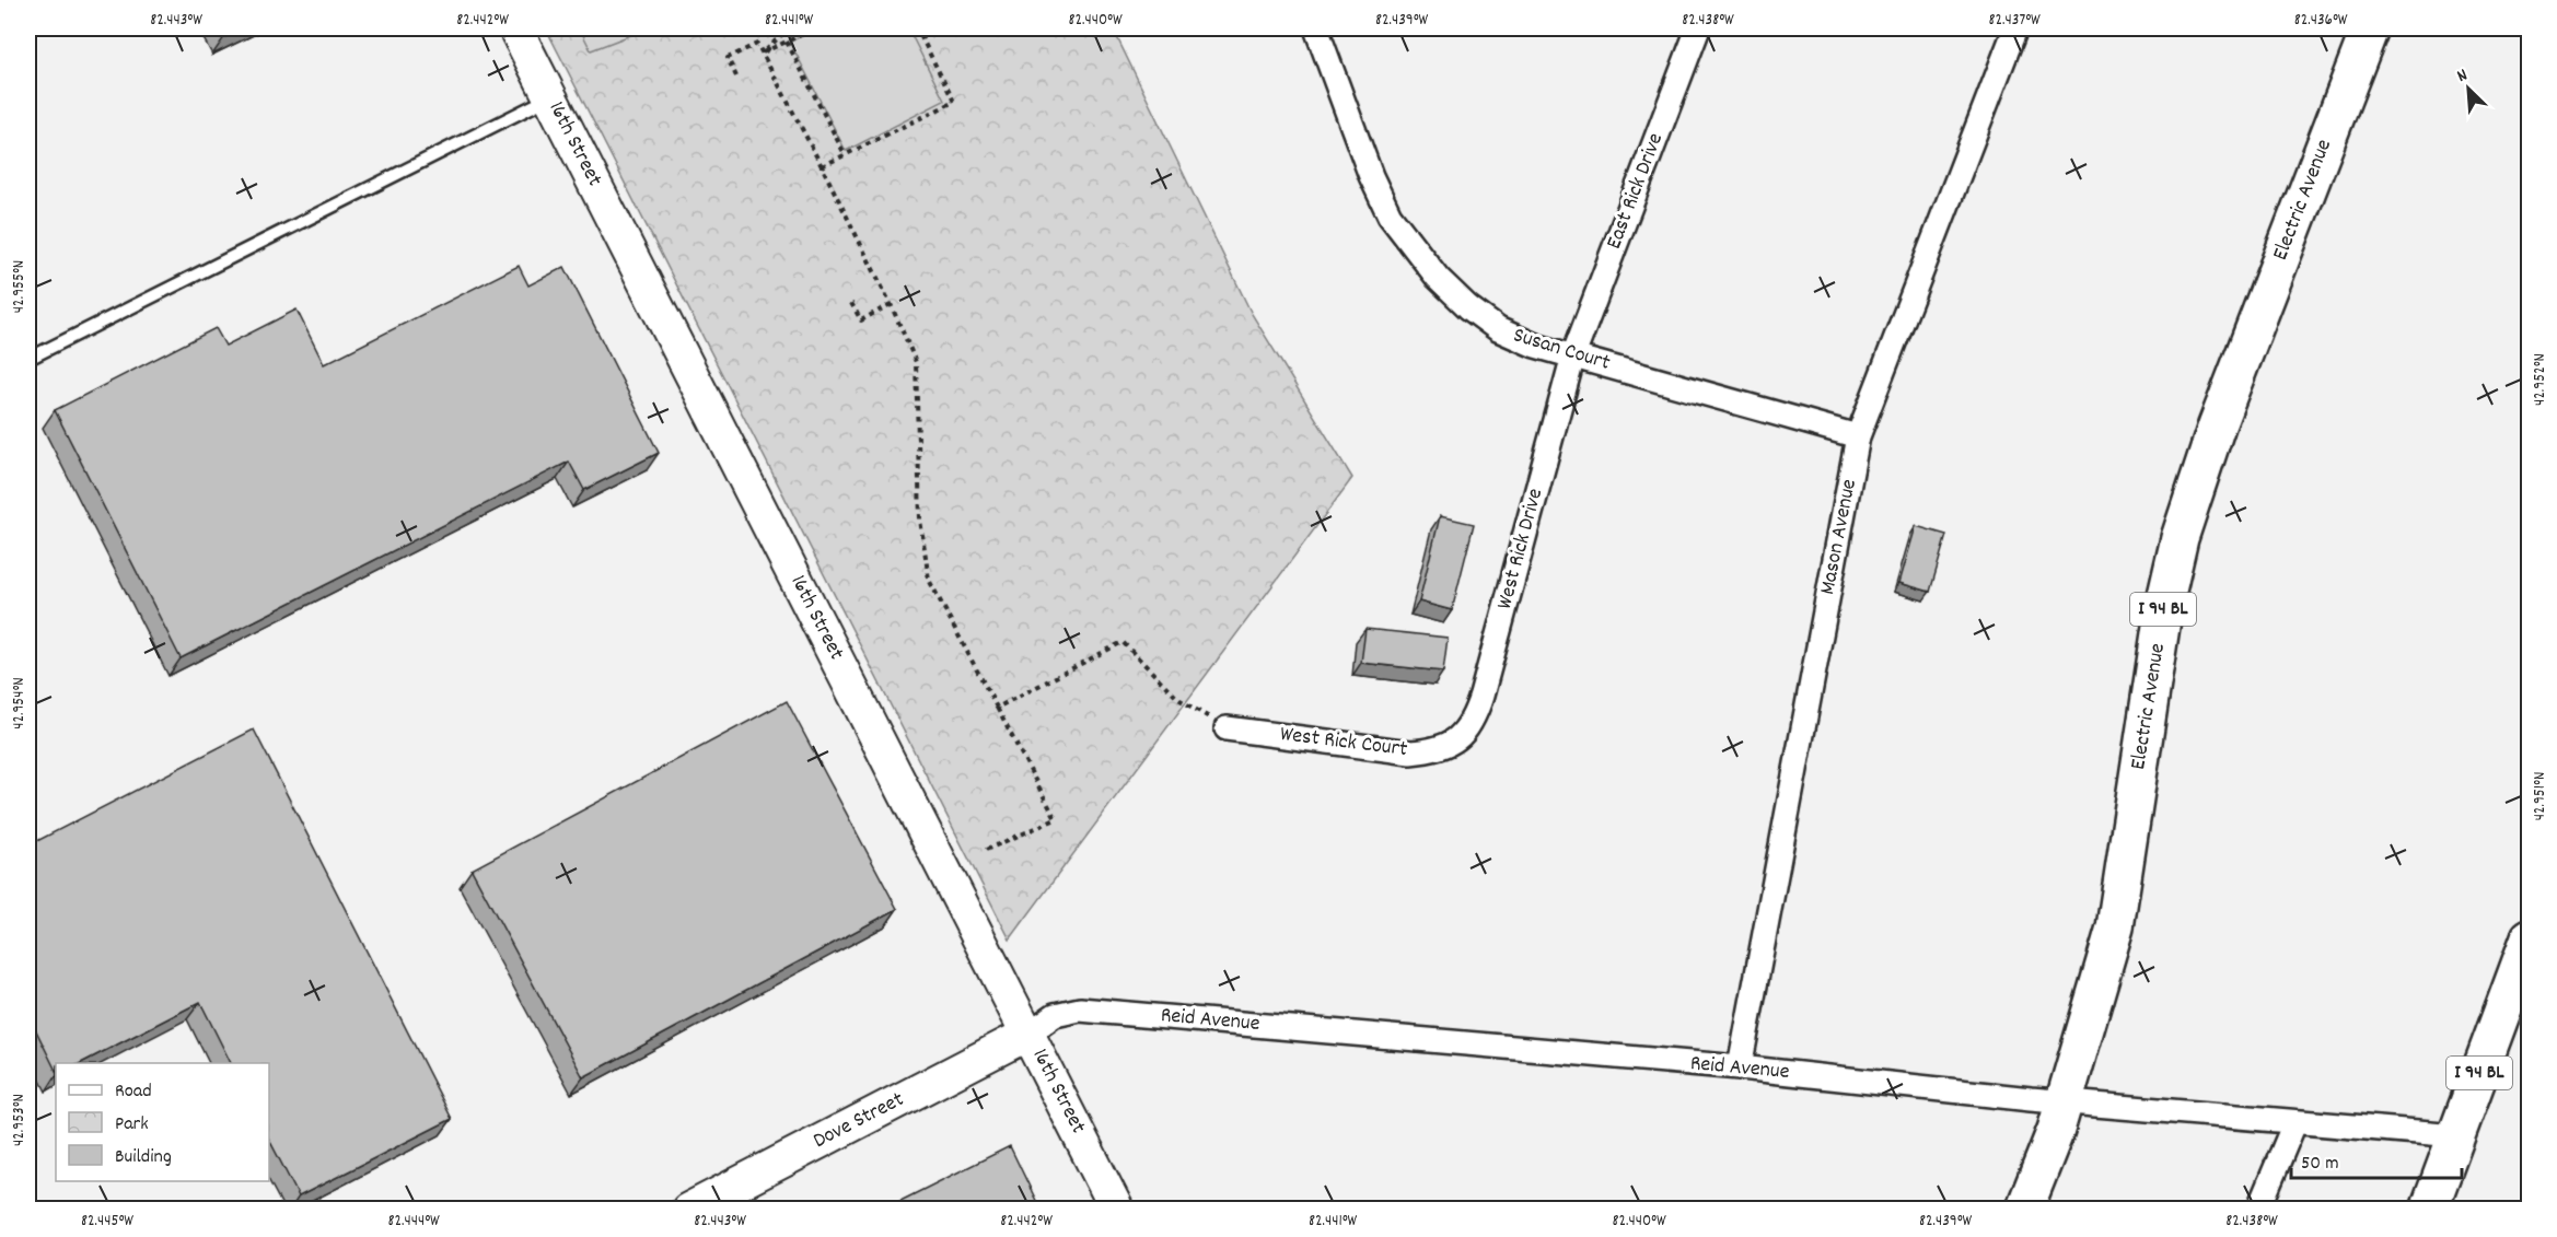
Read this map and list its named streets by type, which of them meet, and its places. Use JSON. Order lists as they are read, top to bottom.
{
  "streets": {
    "main road": ["Electric Avenue", "I 94 BL"],
    "street": [
      "16th Street",
      "East Rick Drive",
      "Susan Court",
      "Mason Avenue",
      "West Rick Drive",
      "West Rick Court",
      "Reid Avenue",
      "Dove Street"
    ]
  },
  "crossings": [
    ["16th Street", "Reid Avenue"],
    ["16th Street", "Dove Street"],
    ["East Rick Drive", "Susan Court"],
    ["East Rick Drive", "West Rick Drive"],
    ["Electric Avenue", "Reid Avenue"],
    ["Susan Court", "Mason Avenue"],
    ["Susan Court", "West Rick Drive"],
    ["Mason Avenue", "Reid Avenue"],
    ["West Rick Drive", "West Rick Court"],
    ["I 94 BL", "Reid Avenue"],
    ["Reid Avenue", "Dove Street"]
  ],
  "legend": ["Road", "Park", "Building"],
  "scale_bar": "50 m",
  "north": "top left",
  "coordinates": [
    "82.443°W",
    "82.442°W",
    "82.441°W",
    "82.440°W",
    "82.439°W",
    "82.438°W",
    "82.437°W",
    "82.436°W",
    "42.955°N",
    "42.952°N",
    "42.954°N",
    "42.951°N",
    "42.953°N",
    "82.445°W",
    "82.444°W"
  ]
}
